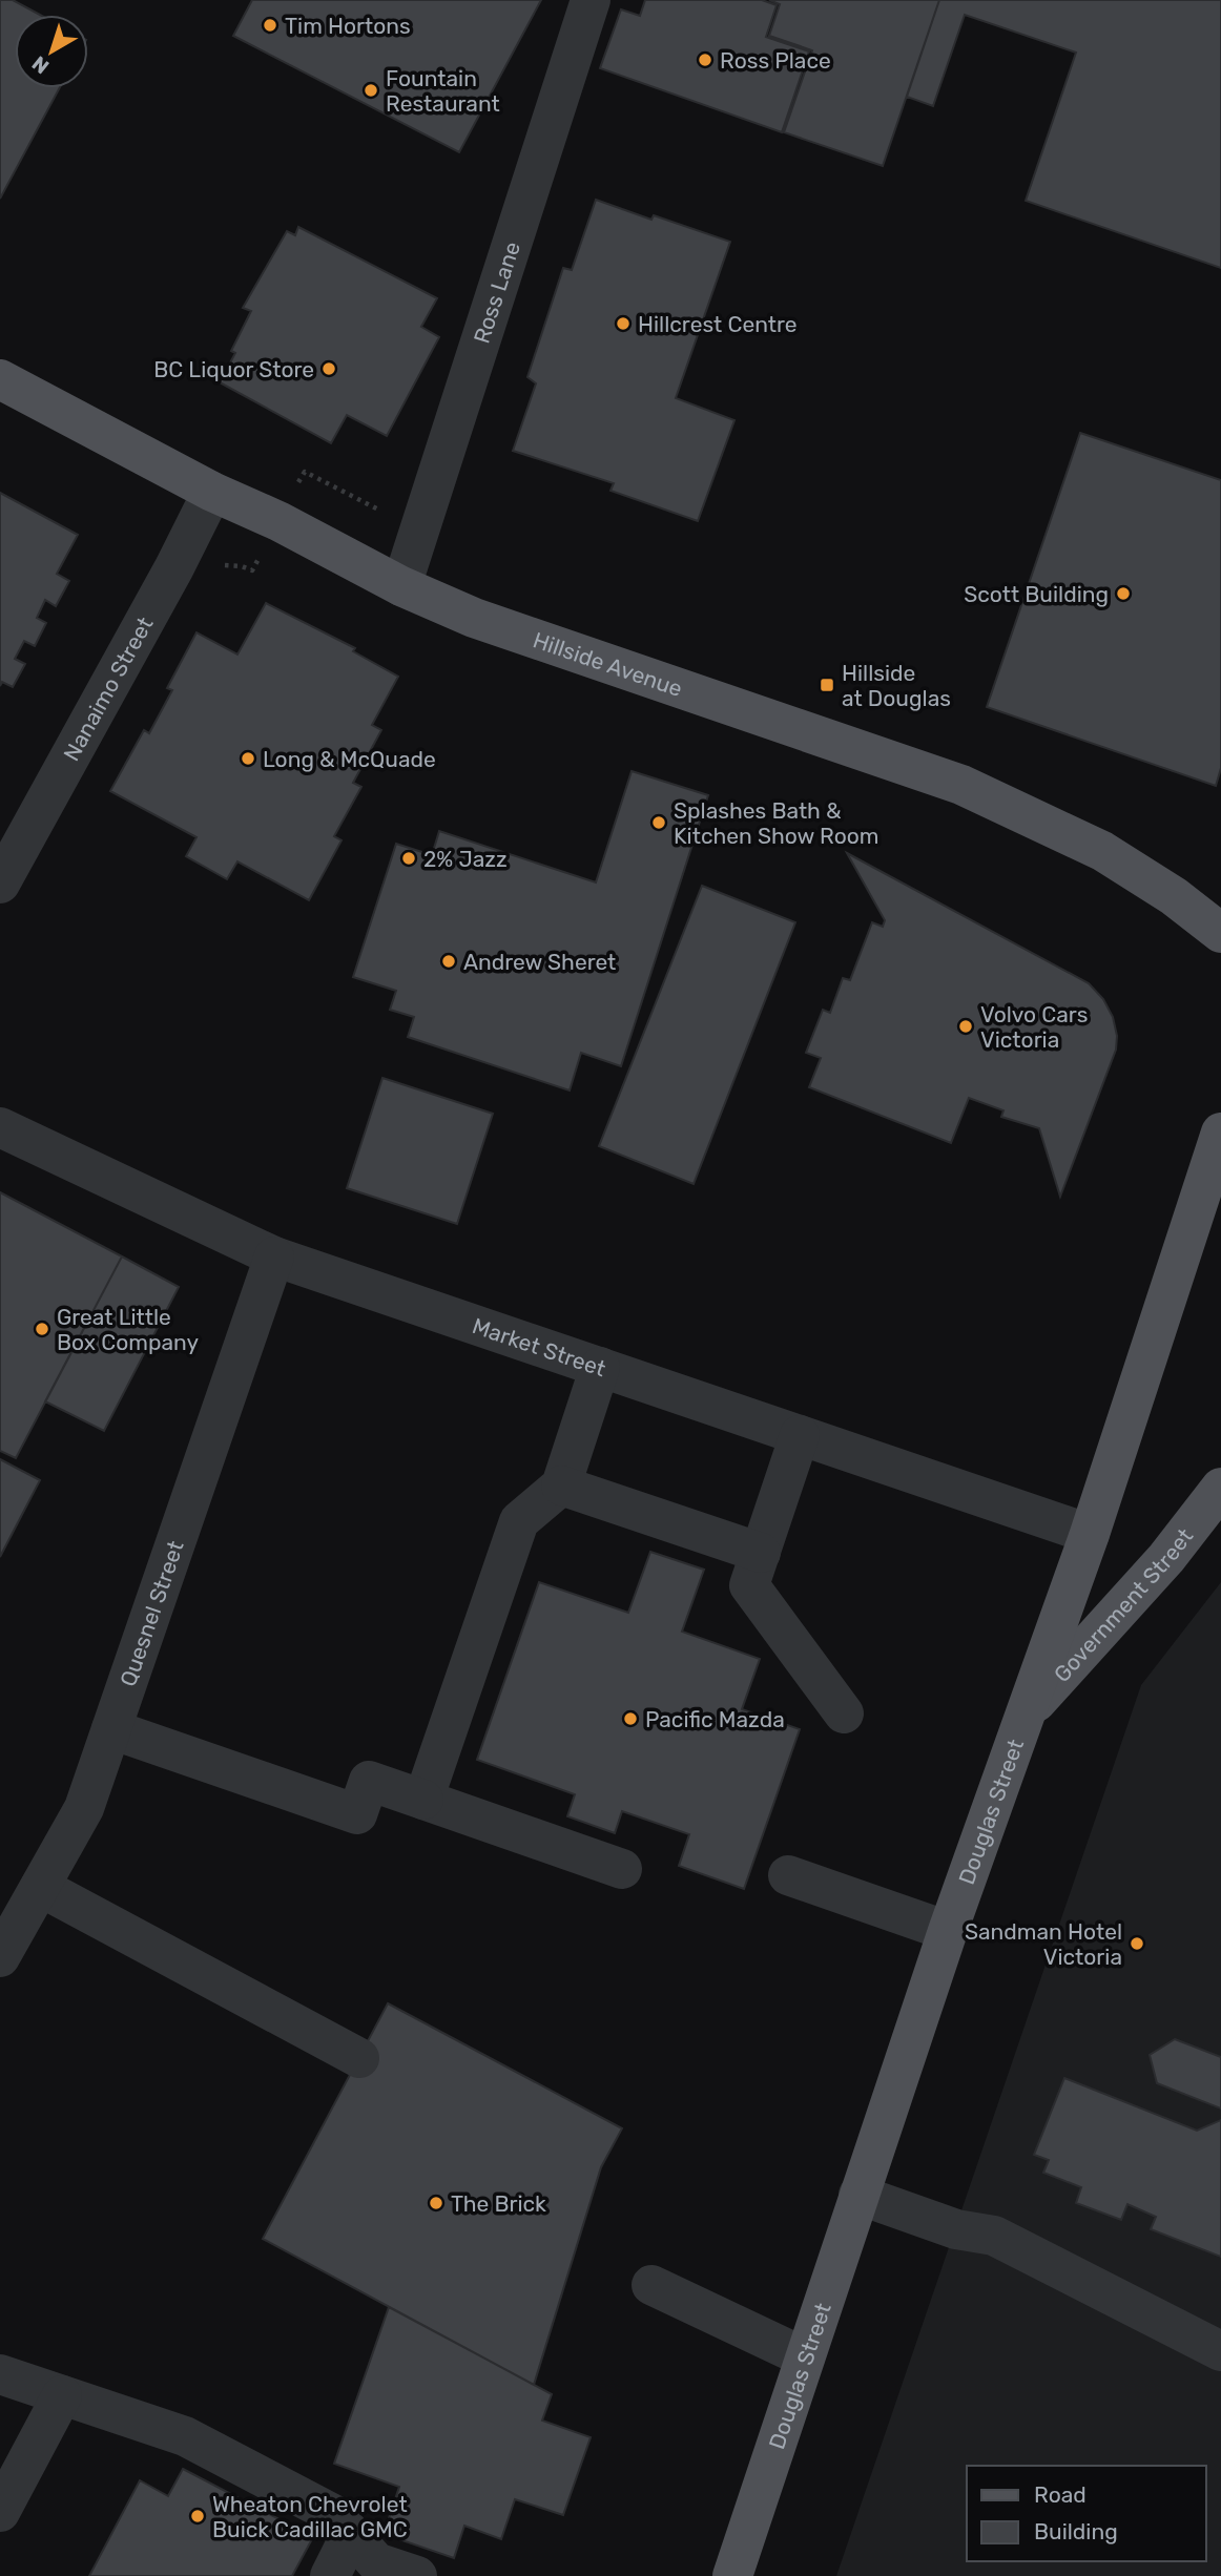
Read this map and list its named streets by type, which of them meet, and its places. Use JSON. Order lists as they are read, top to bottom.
{
  "streets": {
    "main road": ["Hillside Avenue", "Government Street", "Douglas Street"],
    "street": [
      "Ross Lane",
      "Nanaimo Street",
      "Market Street",
      "Quesnel Street"
    ]
  },
  "crossings": [
    ["Ross Lane", "Hillside Avenue"],
    ["Hillside Avenue", "Nanaimo Street"],
    ["Market Street", "Quesnel Street"],
    ["Market Street", "Douglas Street"],
    ["Government Street", "Douglas Street"]
  ],
  "places": {
    "other": [
      "Tim Hortons",
      "Ross Place",
      "Fountain Restaurant",
      "Hillcrest Centre",
      "BC Liquor Store",
      "Scott Building",
      "Long & McQuade",
      "Splashes Bath & Kitchen Show Room",
      "2% Jazz",
      "Andrew Sheret",
      "Volvo Cars Victoria",
      "Great Little Box Company",
      "Pacific Mazda",
      "Sandman Hotel Victoria",
      "The Brick",
      "Wheaton Chevrolet Buick Cadillac GMC"
    ],
    "transit": ["Hillside at Douglas"]
  },
  "legend": ["Road", "Building"],
  "north": "bottom left"
}
